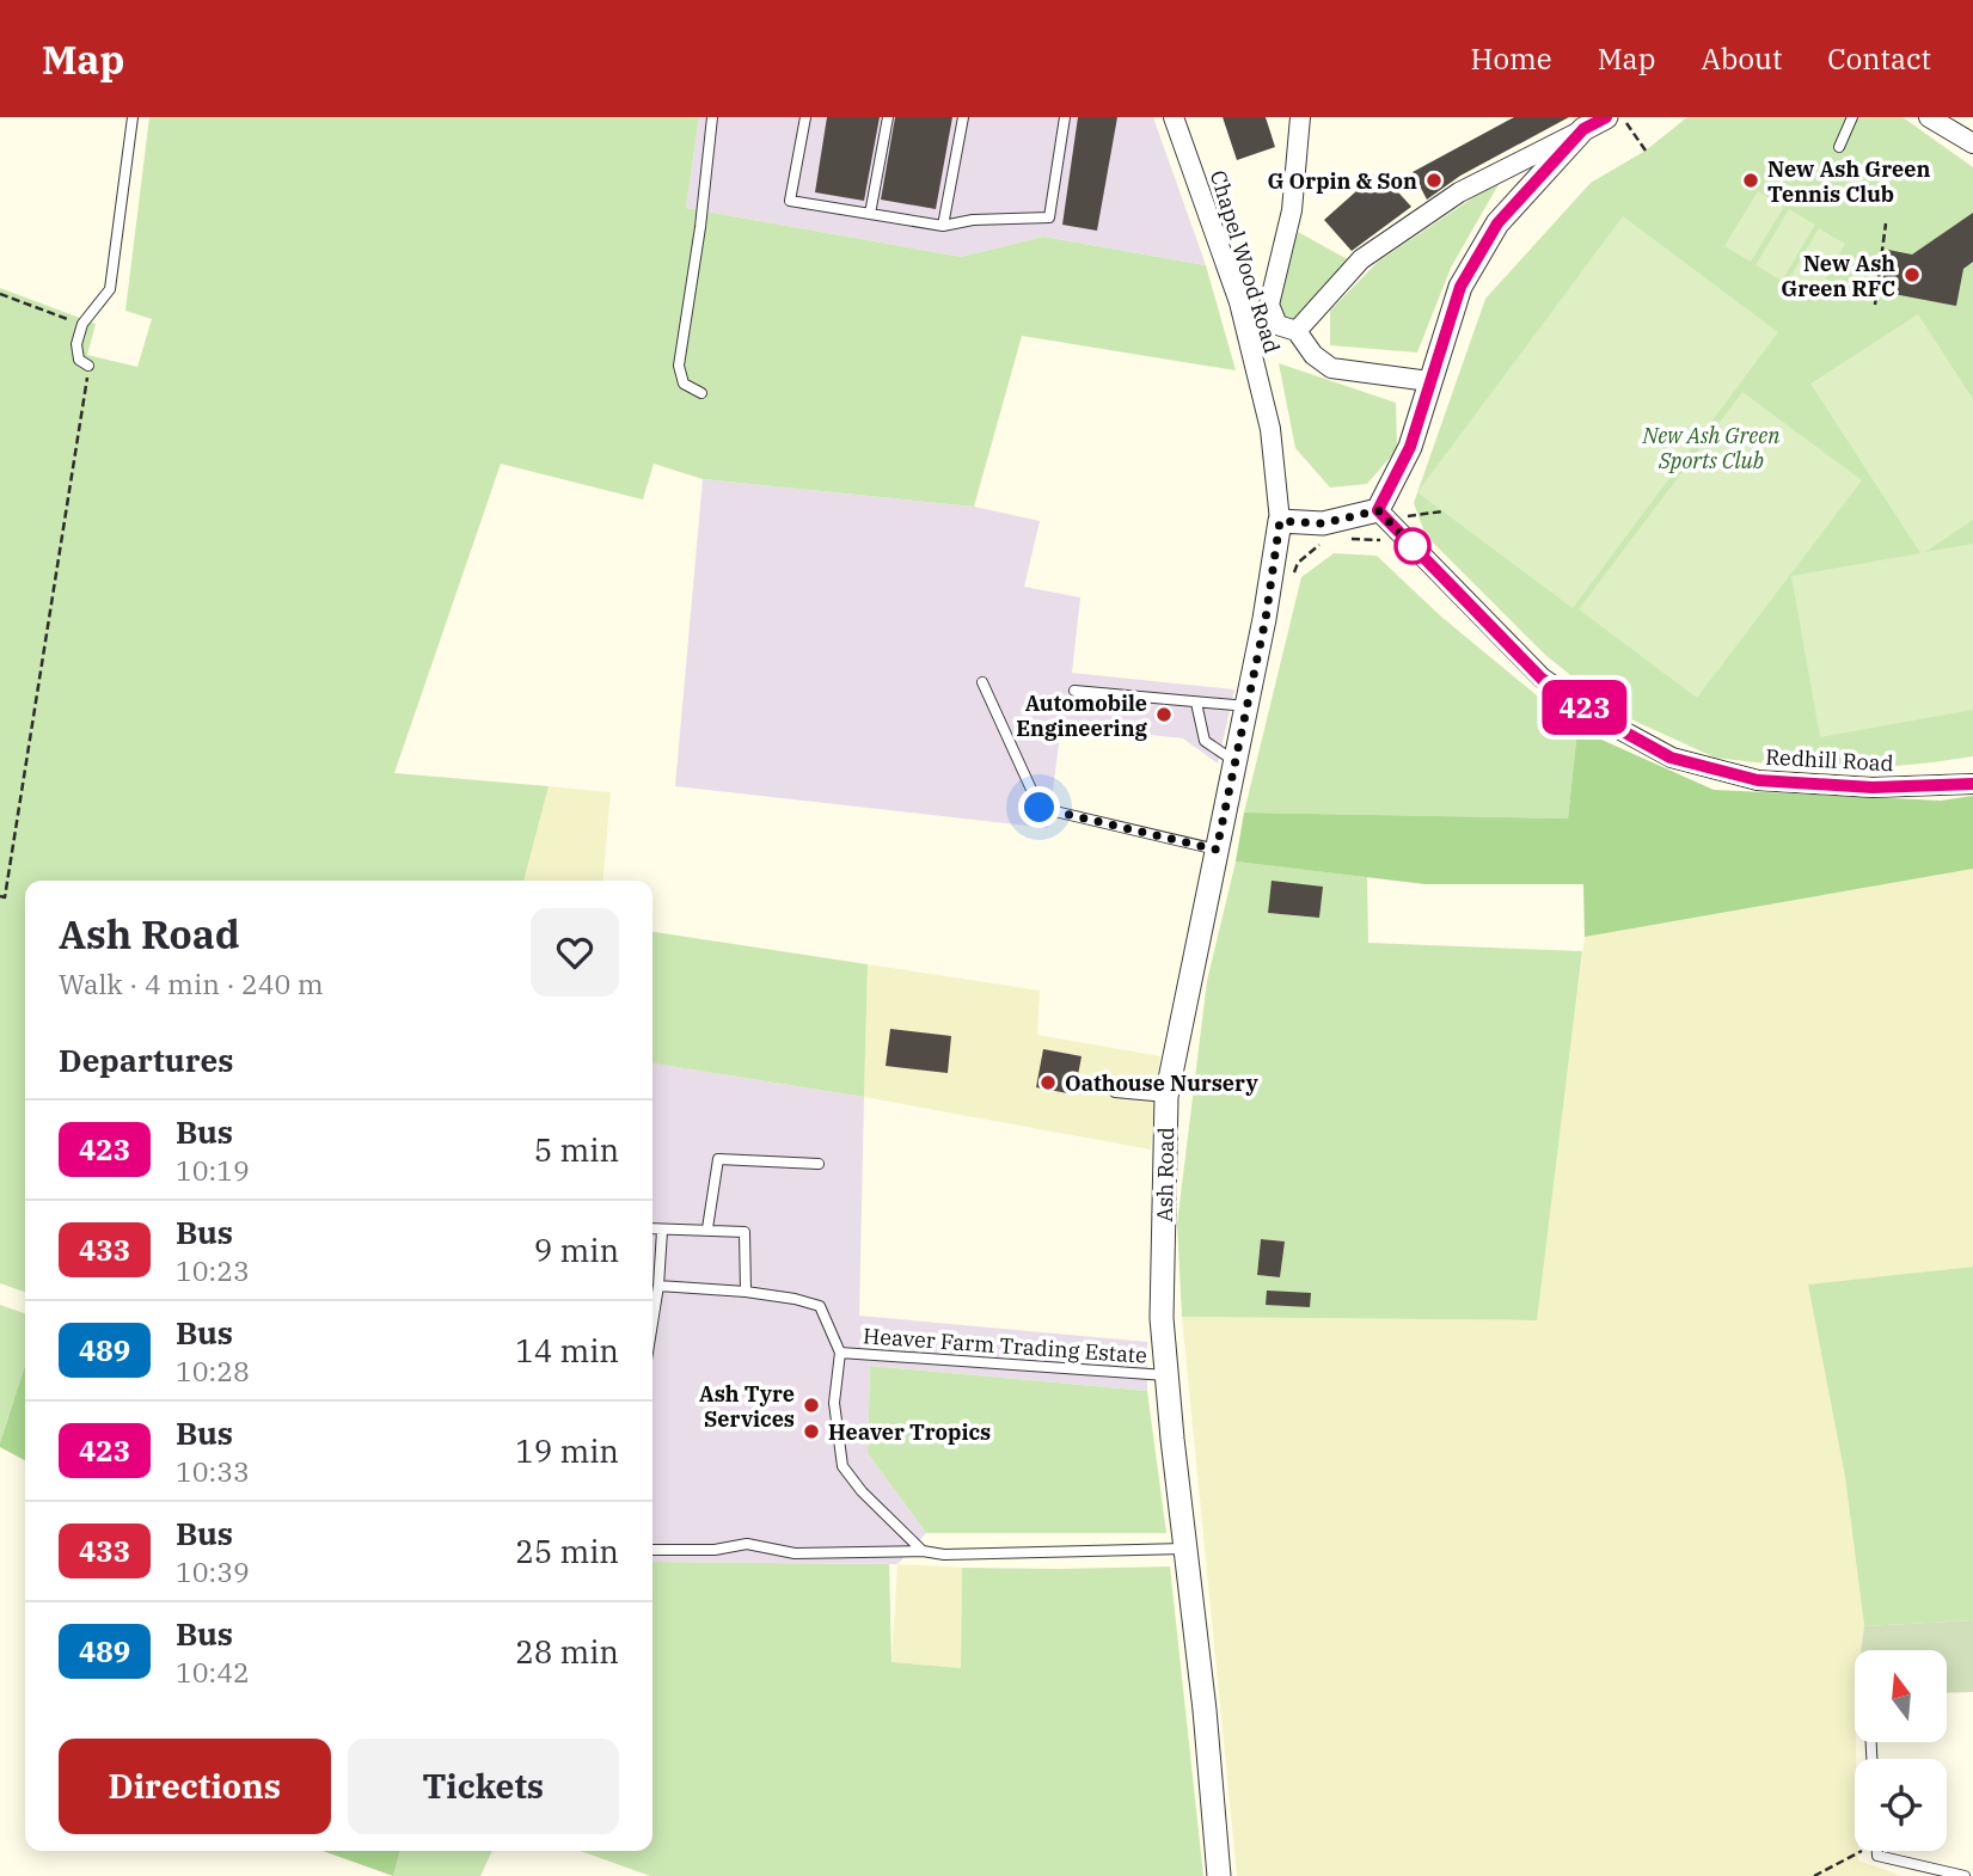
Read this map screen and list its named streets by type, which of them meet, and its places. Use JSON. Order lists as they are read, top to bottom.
{
  "streets": {
    "street": ["Chapel Wood Road", "Redhill Road", "Ash Road"],
    "lane": ["Heaver Farm Trading Estate"]
  },
  "crossings": [
    ["Chapel Wood Road", "Ash Road"],
    ["Ash Road", "Heaver Farm Trading Estate"]
  ],
  "parks": ["New Ash Green Sports Club"],
  "places": [
    "G Orpin & Son",
    "New Ash Green Tennis Club",
    "New Ash Green RFC",
    "Automobile Engineering",
    "Oathouse Nursery",
    "Ash Tyre Services",
    "Heaver Tropics"
  ],
  "lines": ["bus line 423"],
  "north": "top",
  "page": {
    "header": "Map",
    "nav": [
      "Home",
      "Map",
      "About",
      "Contact"
    ],
    "on_map": "423",
    "heading": [
      ["Ash Road", "Walk · 4 min · 240 m"],
      "Departures"
    ],
    "list": [
      {
        "mark": "423",
        "name": "Bus",
        "note": "10:19",
        "value": "5 min"
      },
      {
        "mark": "433",
        "name": "Bus",
        "note": "10:23",
        "value": "9 min"
      },
      {
        "mark": "489",
        "name": "Bus",
        "note": "10:28",
        "value": "14 min"
      },
      {
        "mark": "423",
        "name": "Bus",
        "note": "10:33",
        "value": "19 min"
      },
      {
        "mark": "433",
        "name": "Bus",
        "note": "10:39",
        "value": "25 min"
      },
      {
        "mark": "489",
        "name": "Bus",
        "note": "10:42",
        "value": "28 min"
      }
    ],
    "buttons": ["Directions", "Tickets"]
  }
}
